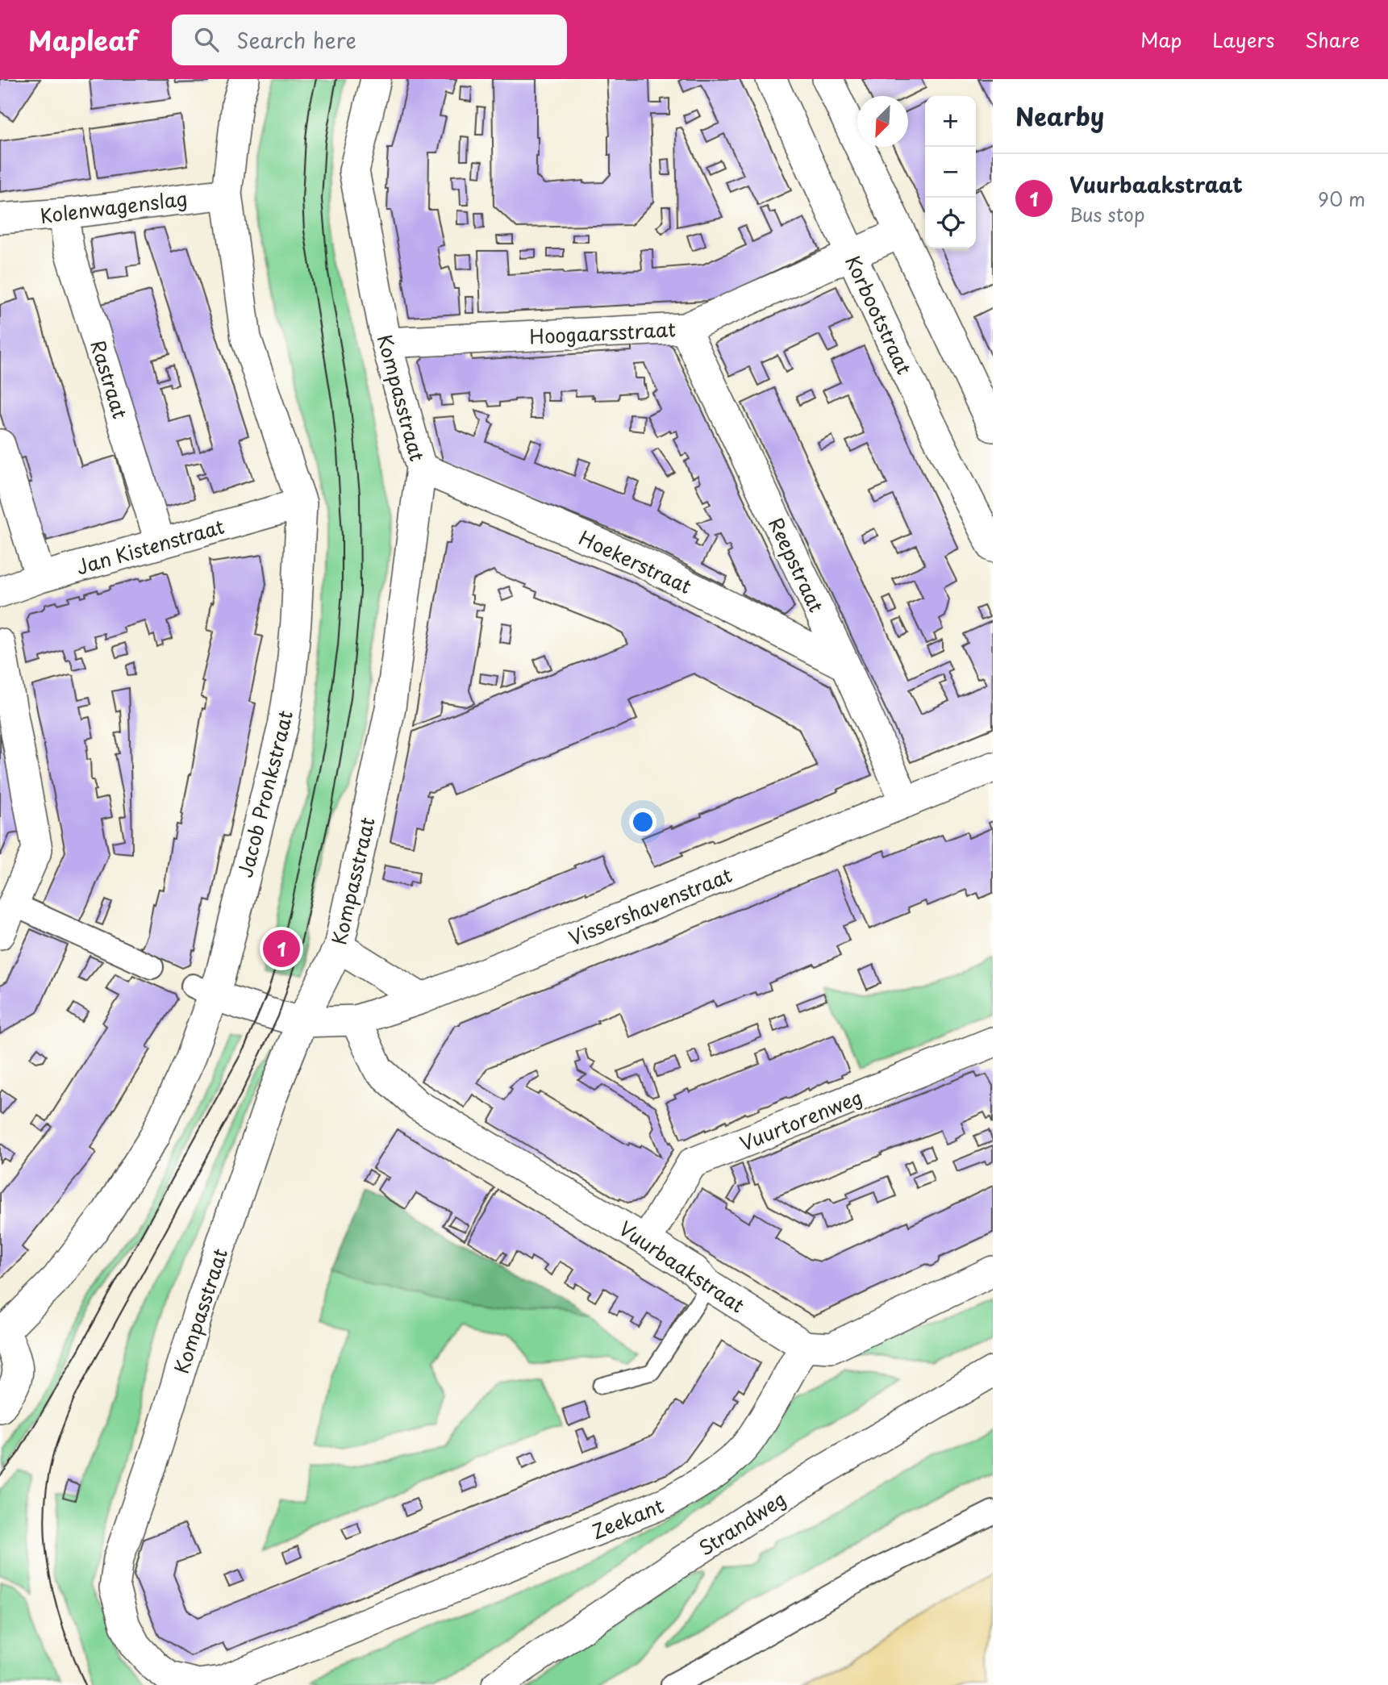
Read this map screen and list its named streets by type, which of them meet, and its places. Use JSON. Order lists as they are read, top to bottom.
{
  "streets": {
    "street": [
      "Kolenwagenslag",
      "Korbootstraat",
      "Hoogaarsstraat",
      "Rastraat",
      "Kompasstraat",
      "Jan Kistenstraat",
      "Hoekerstraat",
      "Reepstraat",
      "Jacob Pronkstraat",
      "Vissershavenstraat",
      "Vuurtorenweg",
      "Vuurbaakstraat",
      "Zeekant",
      "Strandweg"
    ]
  },
  "crossings": [
    ["Kolenwagenslag", "Rastraat"],
    ["Kolenwagenslag", "Jacob Pronkstraat"],
    ["Korbootstraat", "Hoogaarsstraat"],
    ["Hoogaarsstraat", "Kompasstraat"],
    ["Hoogaarsstraat", "Reepstraat"],
    ["Rastraat", "Jan Kistenstraat"],
    ["Kompasstraat", "Hoekerstraat"],
    ["Kompasstraat", "Vissershavenstraat"],
    ["Kompasstraat", "Zeekant"],
    ["Jan Kistenstraat", "Jacob Pronkstraat"],
    ["Hoekerstraat", "Reepstraat"],
    ["Reepstraat", "Vissershavenstraat"],
    ["Vissershavenstraat", "Vuurbaakstraat"],
    ["Vuurtorenweg", "Vuurbaakstraat"],
    ["Vuurbaakstraat", "Zeekant"]
  ],
  "north": "bottom left",
  "page": {
    "header": "Mapleaf",
    "search": "Search here",
    "nav": ["Map", "Layers", "Share"],
    "heading": "Nearby",
    "map_buttons": ["+", "−"],
    "list": [
      {
        "mark": "1",
        "name": "Vuurbaakstraat",
        "note": "Bus stop",
        "value": "90 m"
      }
    ],
    "pins": "1"
  }
}
